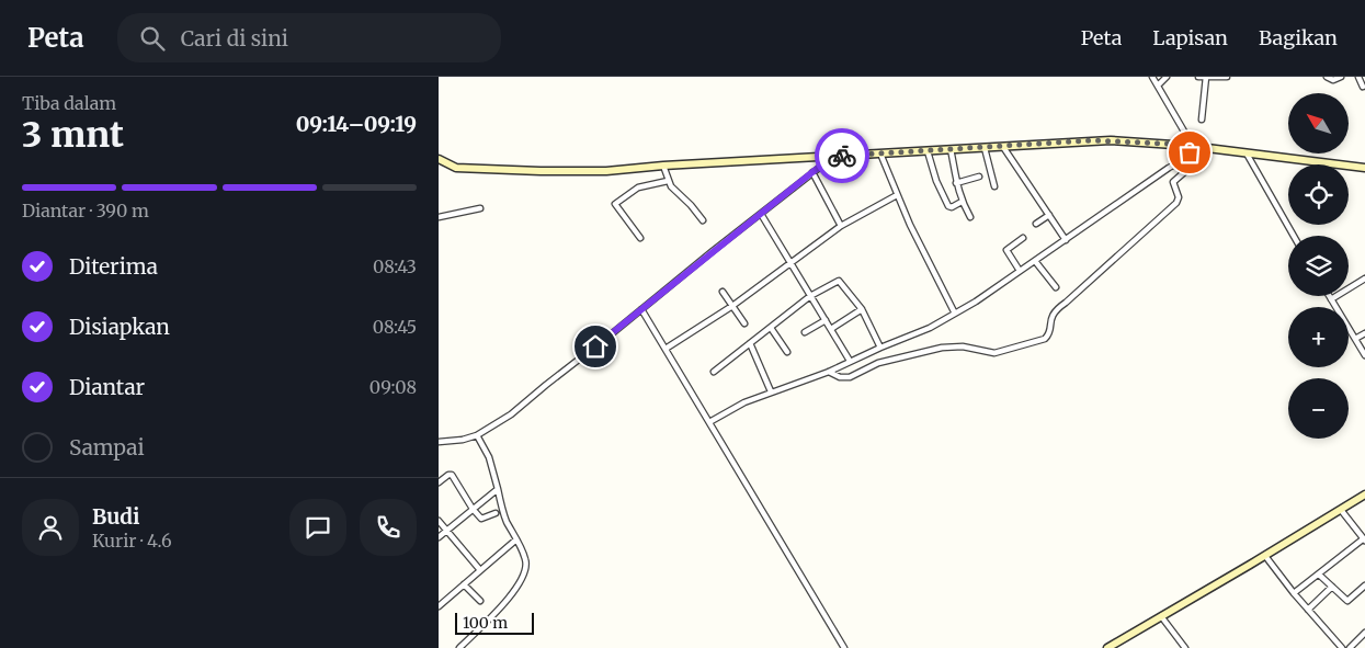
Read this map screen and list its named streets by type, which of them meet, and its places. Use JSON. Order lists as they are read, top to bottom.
{
  "scale_bar": "100 m",
  "north": "top left",
  "page": {
    "header": "Peta",
    "search": "Cari di sini",
    "nav": ["Peta", "Lapisan", "Bagikan"],
    "heading": ["3 mnt", "Tiba dalam", "09:14–09:19"],
    "panel": ["Budi", "Kurir · 4.6"],
    "map_buttons": ["+", "−"],
    "bar": "Diantar · 390 m",
    "list": [
      ["Diterima", "08:43"],
      ["Disiapkan", "08:45"],
      ["Diantar", "09:08"],
      "Sampai"
    ],
    "scale": "100 m"
  }
}
